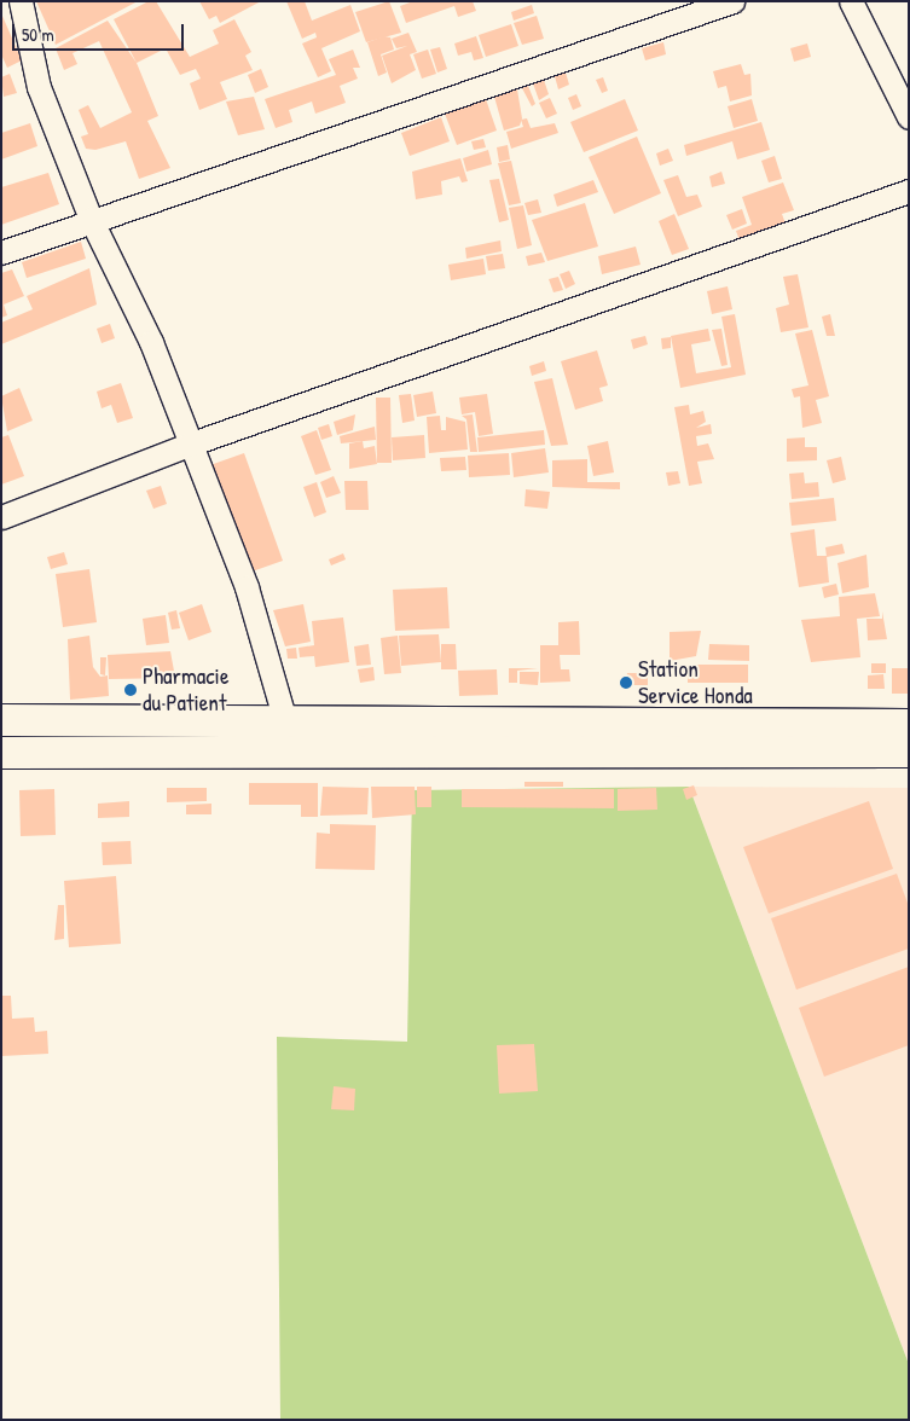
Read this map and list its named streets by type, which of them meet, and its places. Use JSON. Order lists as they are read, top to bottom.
{
  "places": ["Station Service Honda", "Pharmacie du Patient"],
  "scale_bar": "50 m"
}
